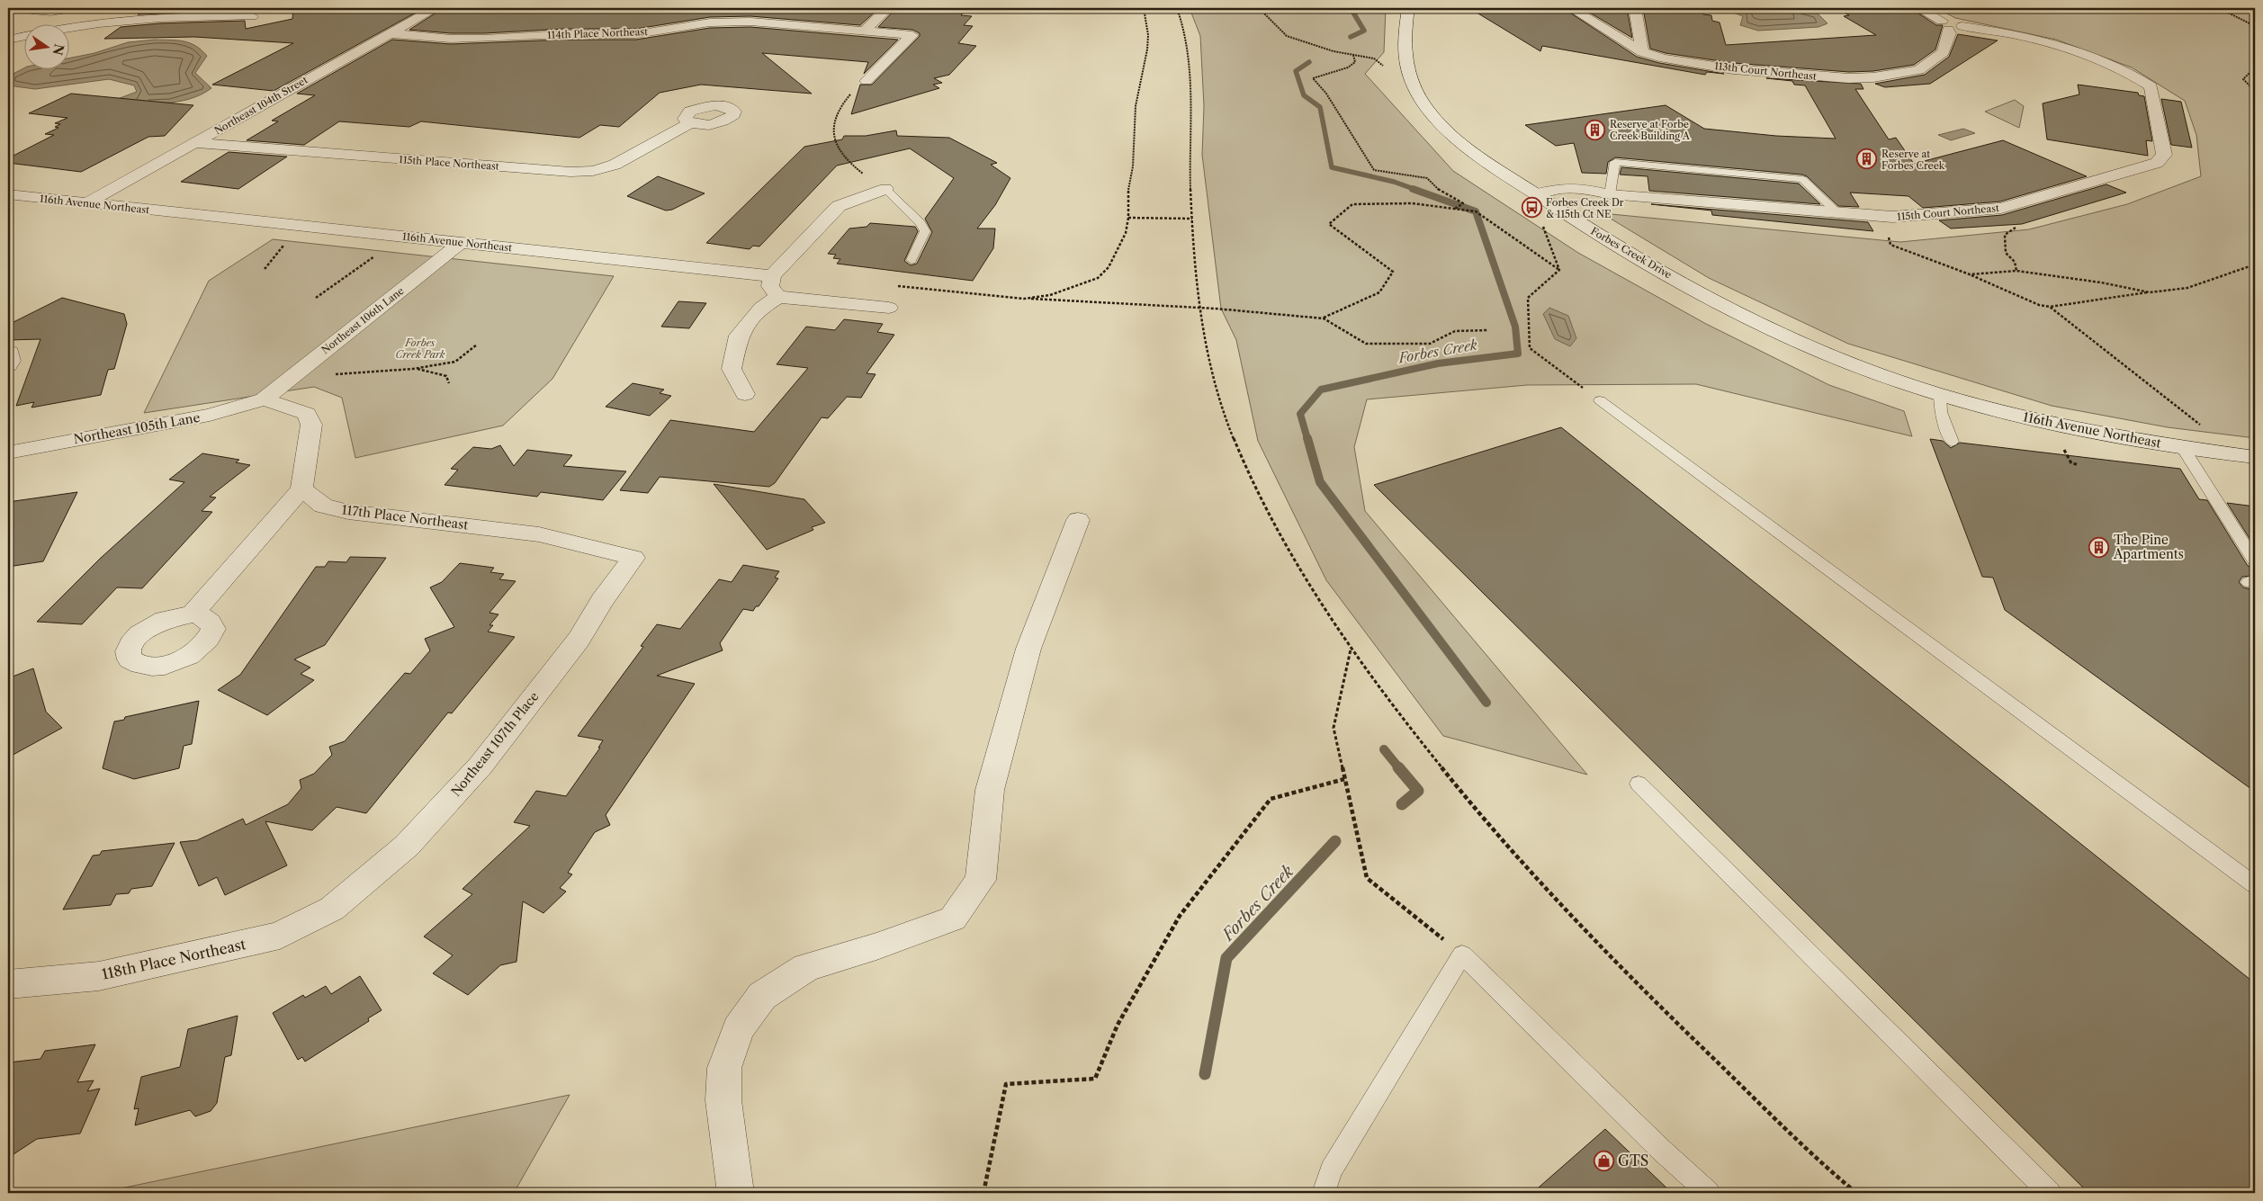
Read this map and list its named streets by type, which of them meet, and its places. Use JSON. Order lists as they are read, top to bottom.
{
  "streets": {
    "street": [
      "114th Place Northeast",
      "113th Court Northeast",
      "Northeast 104th Street",
      "115th Place Northeast",
      "116th Avenue Northeast",
      "115th Court Northeast",
      "Forbes Creek Drive",
      "Northeast 106th Lane",
      "Northeast 105th Lane",
      "117th Place Northeast",
      "Northeast 107th Place",
      "118th Place Northeast"
    ]
  },
  "crossings": [
    ["114th Place Northeast", "Northeast 104th Street"],
    ["113th Court Northeast", "115th Court Northeast"],
    ["Northeast 104th Street", "115th Place Northeast"],
    ["Northeast 104th Street", "116th Avenue Northeast"],
    ["116th Avenue Northeast", "Forbes Creek Drive"],
    ["116th Avenue Northeast", "Northeast 106th Lane"],
    ["115th Court Northeast", "Forbes Creek Drive"],
    ["Northeast 106th Lane", "Northeast 105th Lane"],
    ["117th Place Northeast", "Northeast 107th Place"],
    ["Northeast 107th Place", "118th Place Northeast"]
  ],
  "water": ["Forbes Creek"],
  "parks": ["Forbes Creek Park"],
  "places": {
    "building": ["Reserve at Forbe Creek Building A", "Reserve at Forbes Creek", "The Pine Apartments"],
    "bus stop": ["Forbes Creek Dr & 115th Ct NE"],
    "shop": ["GTS"]
  },
  "north": "right"
}
